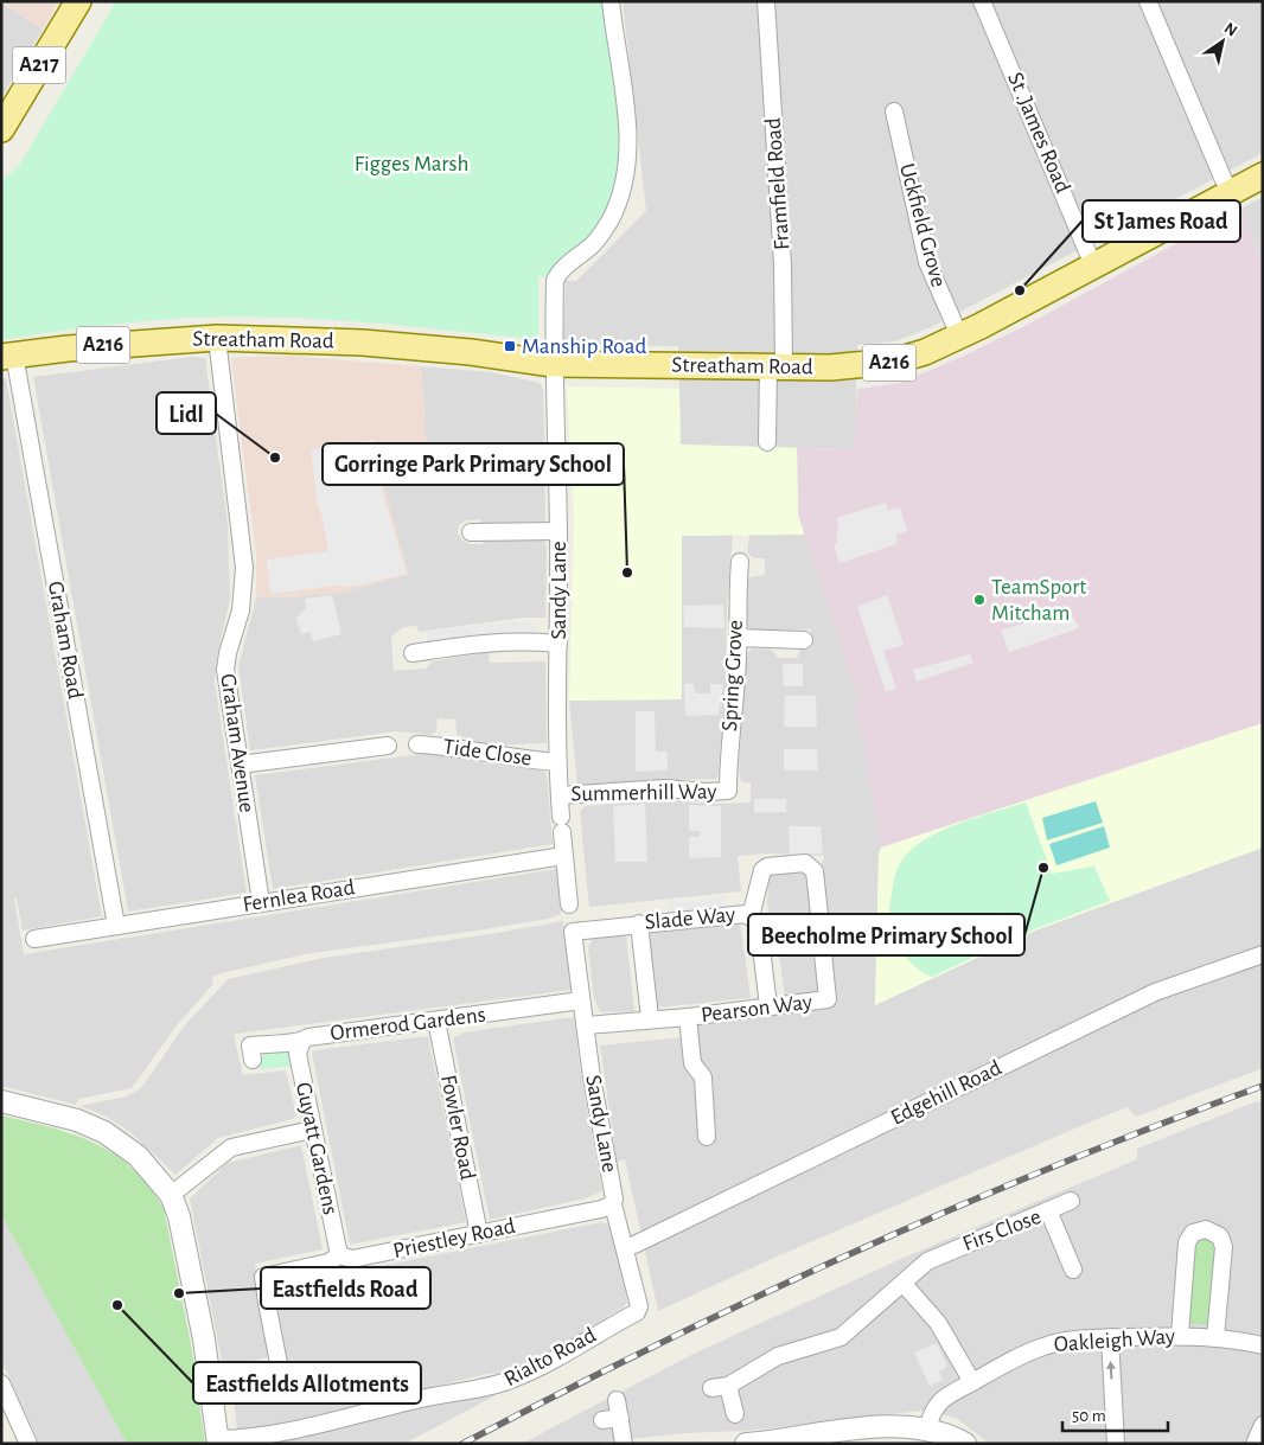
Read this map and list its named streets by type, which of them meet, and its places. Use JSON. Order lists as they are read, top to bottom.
{
  "streets": {
    "main road": ["A217", "Streatham Road", "A216"],
    "street": [
      "St .James Road",
      "Framfield Road",
      "Uckfield Grove",
      "Sandy Lane",
      "Graham Road",
      "Spring Grove",
      "Graham Avenue",
      "Tide Close",
      "Summerhill Way",
      "Fernlea Road",
      "Slade Way",
      "Pearson Way",
      "Ormerod Gardens",
      "Edgehill Road",
      "Fowler Road",
      "Guyatt Gardens",
      "Firs Close",
      "Priestley Road",
      "Oakleigh Way",
      "Rialto Road"
    ]
  },
  "crossings": [
    ["St .James Road", "Streatham Road"],
    ["Framfield Road", "Streatham Road"],
    ["Uckfield Grove", "Streatham Road"],
    ["Streatham Road", "Sandy Lane"],
    ["Streatham Road", "Graham Road"],
    ["Streatham Road", "Graham Avenue"],
    ["Sandy Lane", "Tide Close"],
    ["Sandy Lane", "Summerhill Way"],
    ["Sandy Lane", "Fernlea Road"],
    ["Sandy Lane", "Slade Way"],
    ["Sandy Lane", "Pearson Way"],
    ["Sandy Lane", "Ormerod Gardens"],
    ["Sandy Lane", "Priestley Road"],
    ["Sandy Lane", "Rialto Road"],
    ["Graham Road", "Fernlea Road"],
    ["Spring Grove", "Summerhill Way"],
    ["Graham Avenue", "Fernlea Road"],
    ["Slade Way", "Pearson Way"],
    ["Ormerod Gardens", "Fowler Road"],
    ["Ormerod Gardens", "Guyatt Gardens"],
    ["Fowler Road", "Priestley Road"],
    ["Guyatt Gardens", "Priestley Road"]
  ],
  "parks": ["Figges Marsh"],
  "places": {
    "other": [
      "St James Road",
      "Lidl",
      "Gorringe Park Primary School",
      "TeamSport Mitcham",
      "Beecholme Primary School",
      "Eastfields Road",
      "Eastfields Allotments"
    ],
    "transit": ["Manship Road"]
  },
  "scale_bar": "50 m",
  "north": "top right"
}
